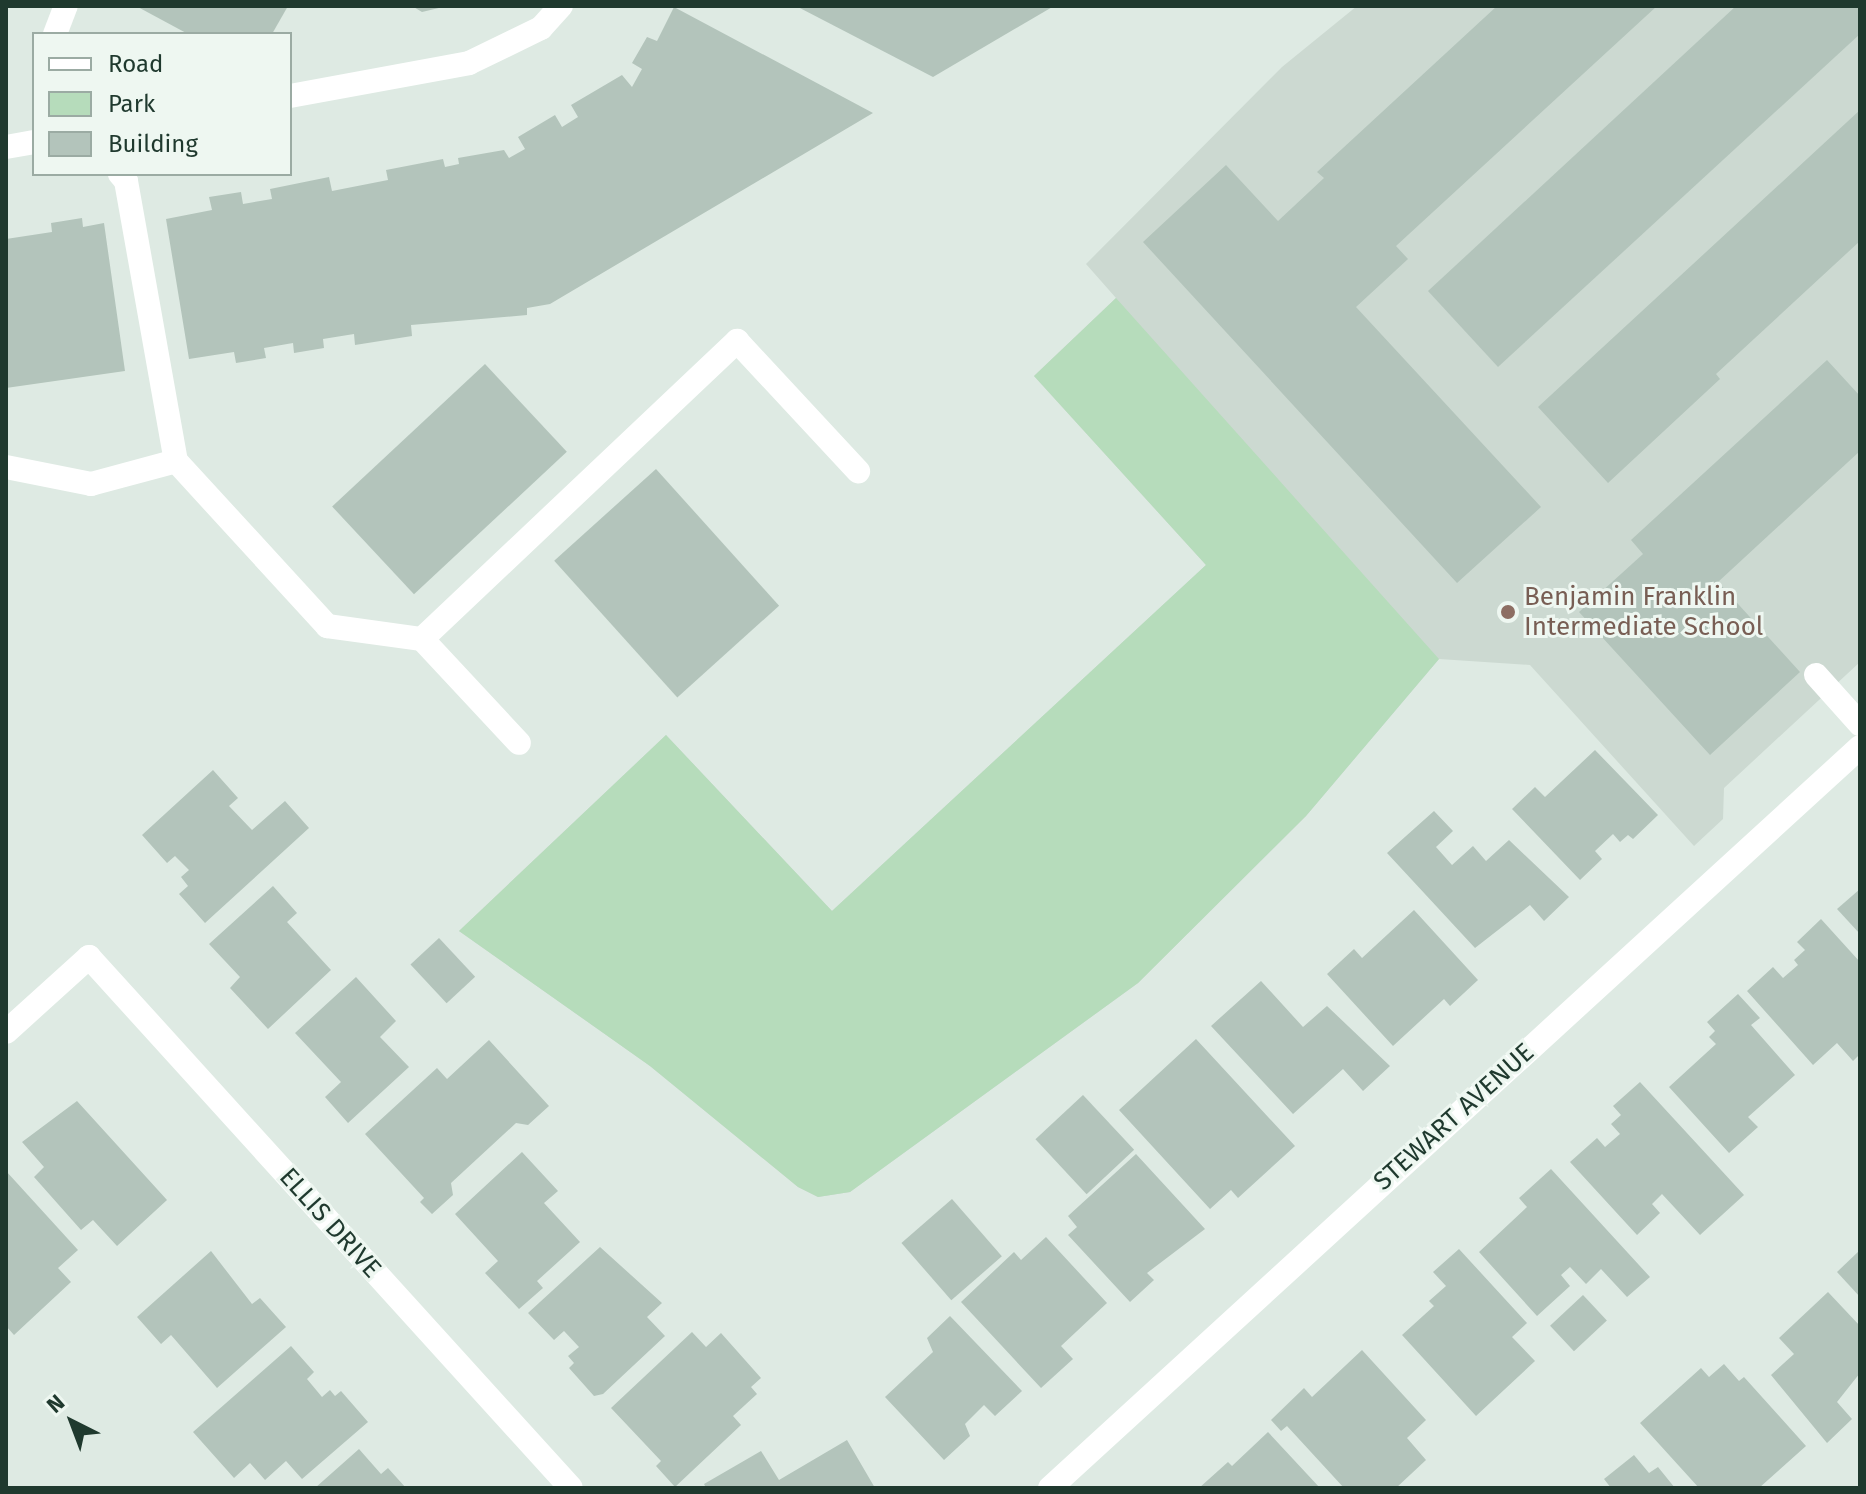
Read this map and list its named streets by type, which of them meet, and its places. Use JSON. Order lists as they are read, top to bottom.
{
  "streets": {
    "street": ["STEWART AVENUE", "ELLIS DRIVE"]
  },
  "places": ["Benjamin Franklin Intermediate School"],
  "legend": ["Road", "Park", "Building"],
  "north": "top left"
}
